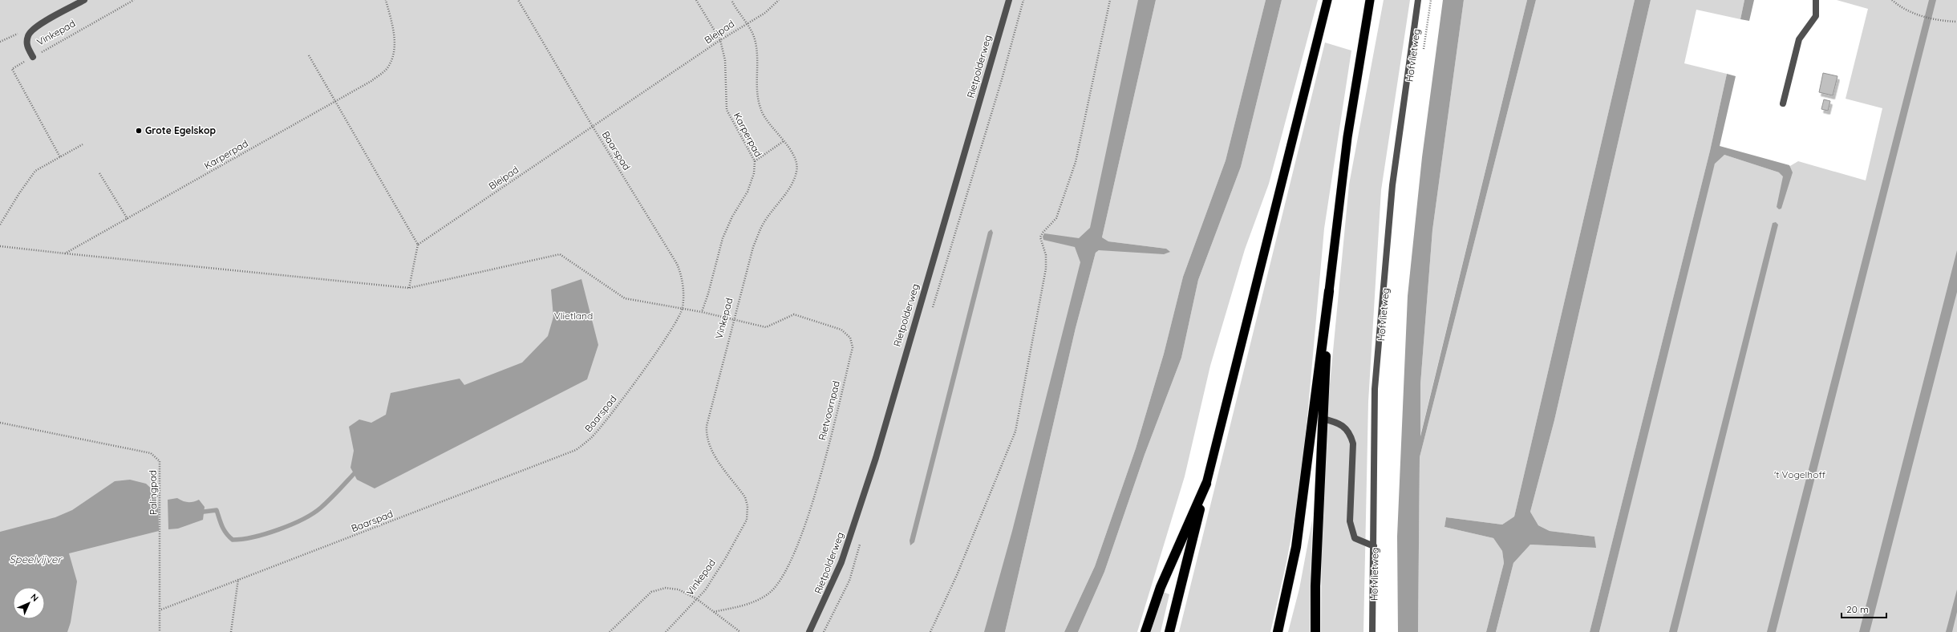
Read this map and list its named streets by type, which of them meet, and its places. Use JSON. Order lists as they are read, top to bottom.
{
  "streets": {
    "street": ["Vinkepad", "Hofvlietweg", "Rietpolderweg"],
    "path": [
      "Bleipad",
      "Karperpad",
      "Baarspad",
      "Rietvoornpad",
      "Palingpad"
    ]
  },
  "crossings": [
    ["Bleipad", "Vinkepad"],
    ["Bleipad", "Karperpad"],
    ["Bleipad", "Baarspad"],
    ["Vinkepad", "Rietvoornpad"],
    ["Karperpad", "Rietvoornpad"],
    ["Baarspad", "Rietvoornpad"],
    ["Baarspad", "Palingpad"]
  ],
  "water": ["Speelvijver"],
  "parks": ["Vlietland", "'t Vogelhoff"],
  "places": ["Grote Egelskop"],
  "scale_bar": "20 m",
  "north": "top right"
}
